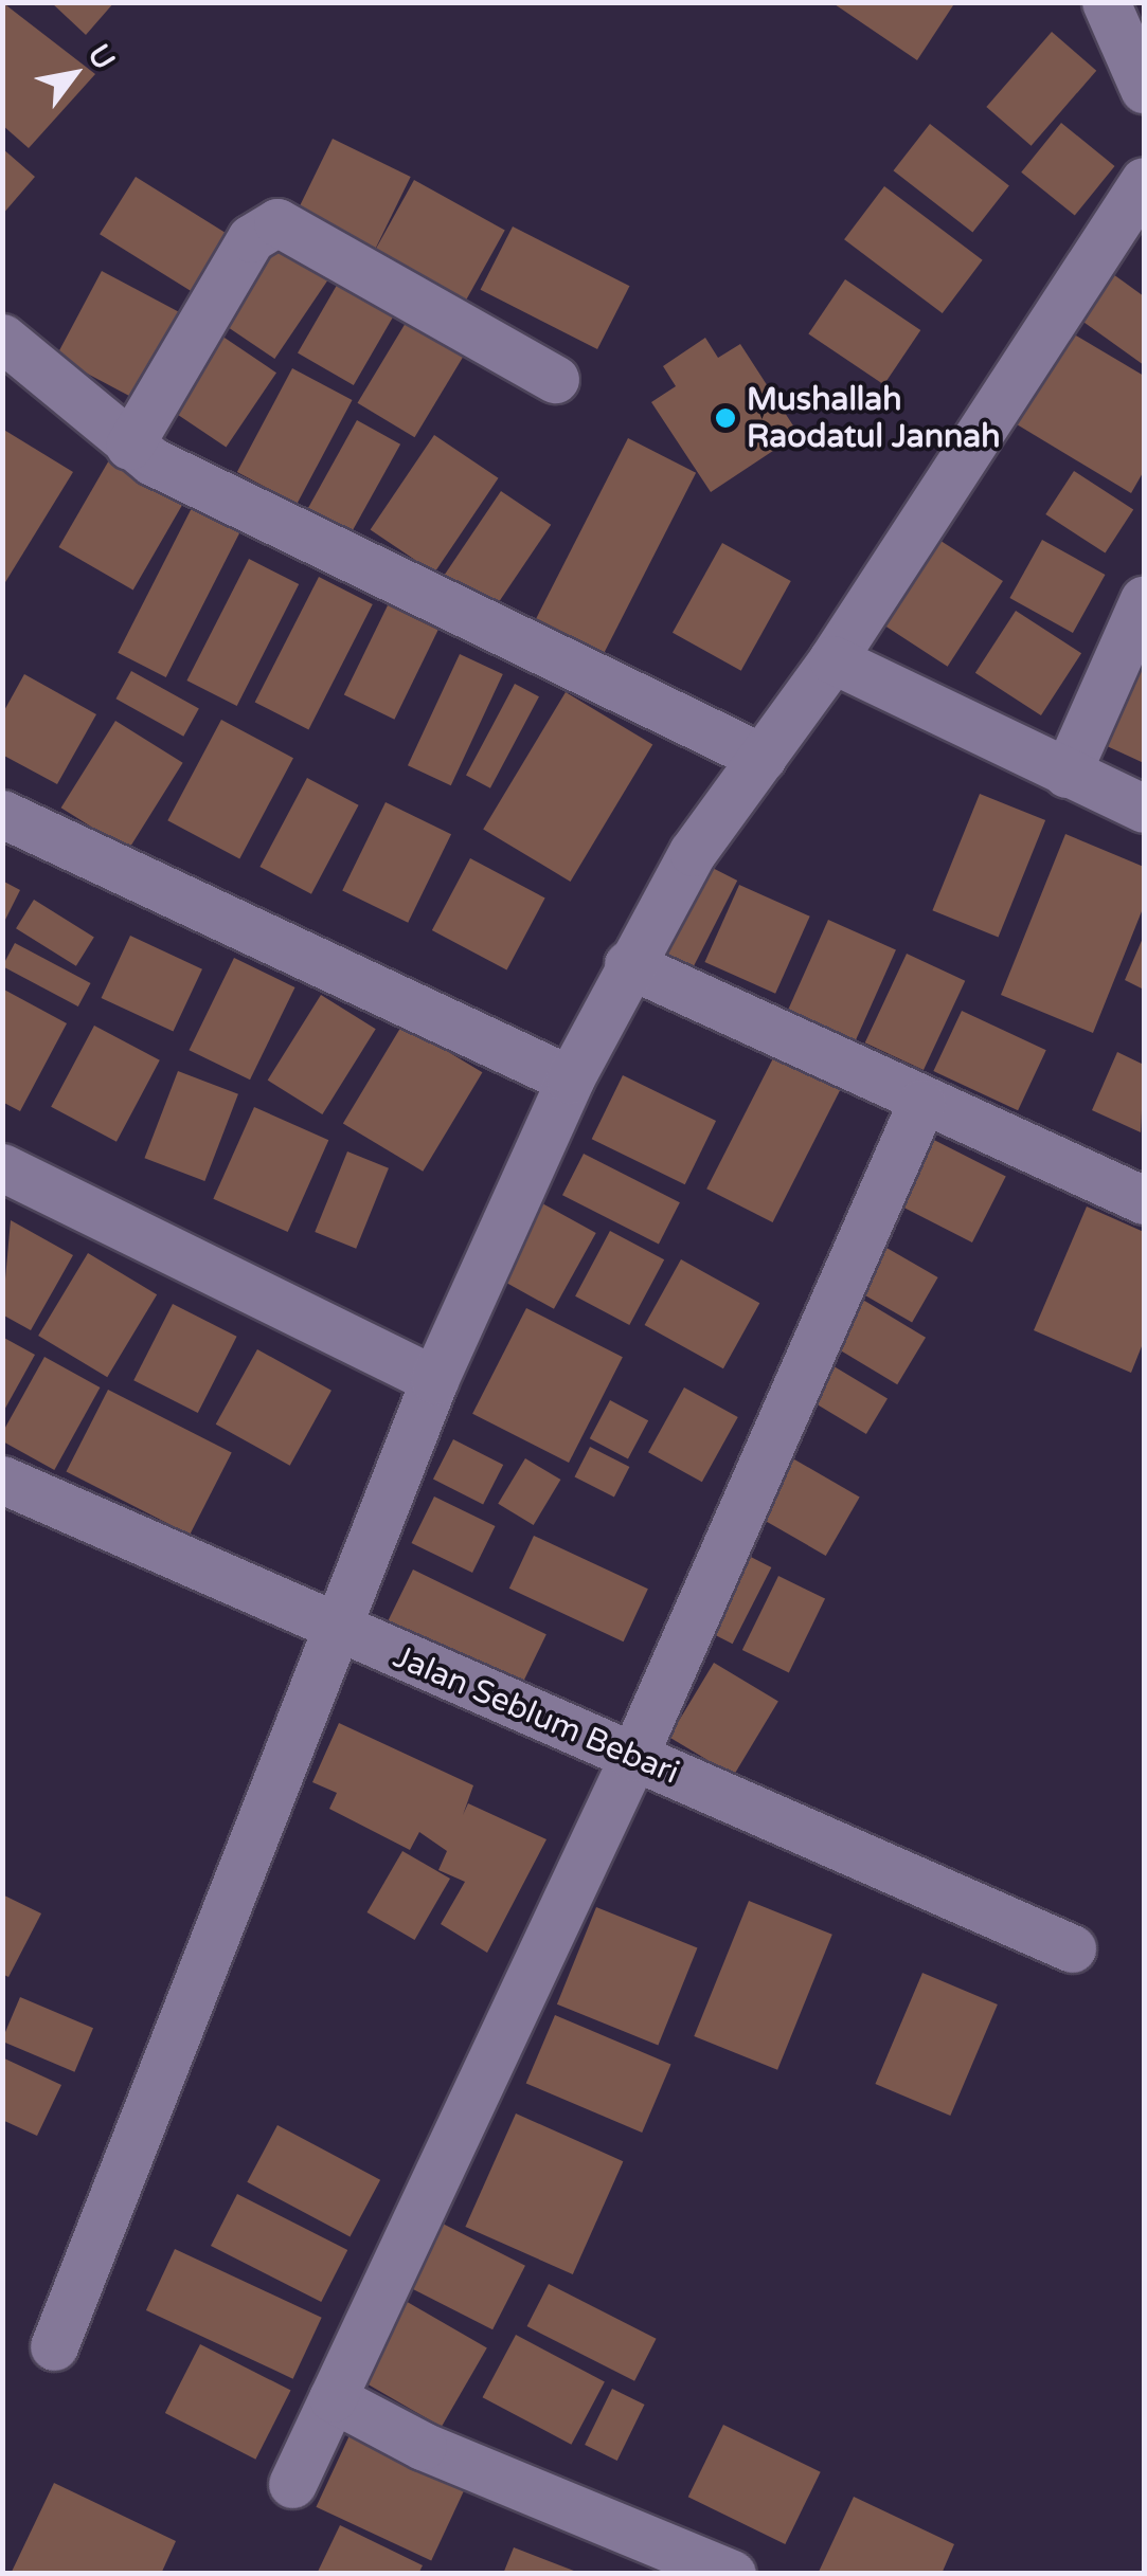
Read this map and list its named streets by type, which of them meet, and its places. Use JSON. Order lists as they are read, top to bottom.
{
  "streets": {
    "street": ["Jalan Seblum Bebari"]
  },
  "places": ["Mushallah Raodatul Jannah"],
  "north": "top right"
}
